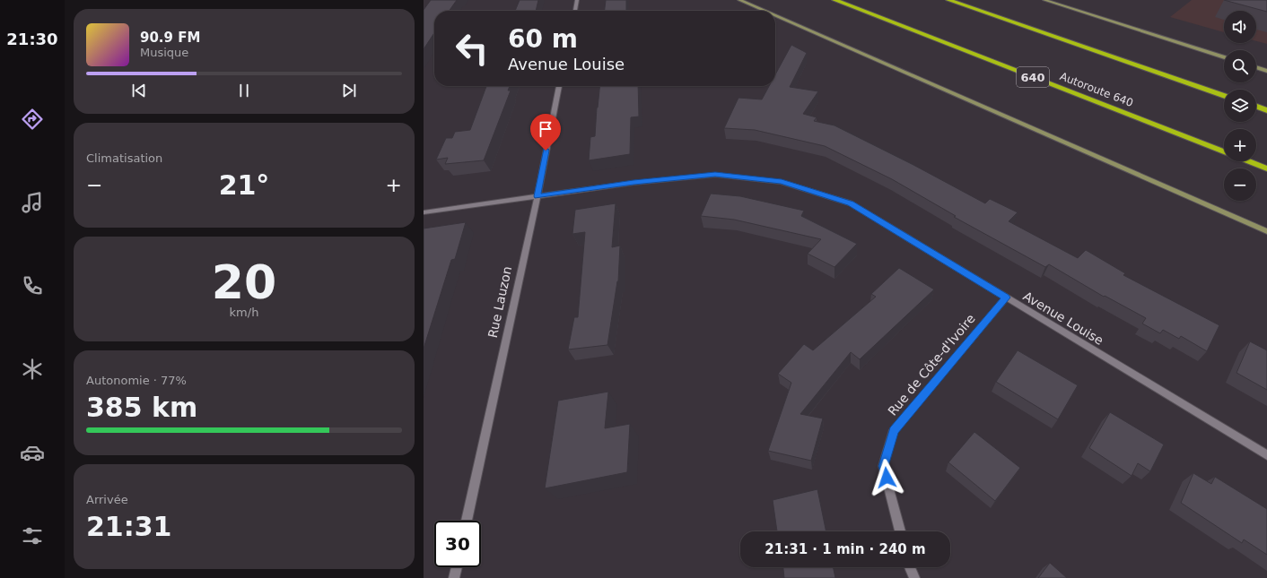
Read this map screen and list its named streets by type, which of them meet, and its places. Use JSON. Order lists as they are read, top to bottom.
{
  "streets": {
    "highway": ["640", "Autoroute 640"],
    "street": ["Rue Lauzon", "Avenue Louise", "Rue de Côte-d'Ivoire"]
  },
  "crossings": [
    ["Rue Lauzon", "Avenue Louise"],
    ["Avenue Louise", "Rue de Côte-d'Ivoire"]
  ],
  "page": {
    "tabs": "21:30",
    "map_buttons": ["+", "−"],
    "turn": ["60 m", "Avenue Louise"],
    "song": ["90.9 FM", "Musique"],
    "tile": [
      "Climatisation",
      ["20", "km/h"],
      ["Autonomie · 77%", "385 km"],
      ["Arrivée", "21:31"]
    ],
    "heat": ["−", "21°", "+"],
    "limit": "30",
    "trip": "21:31 · 1 min · 240 m"
  }
}
